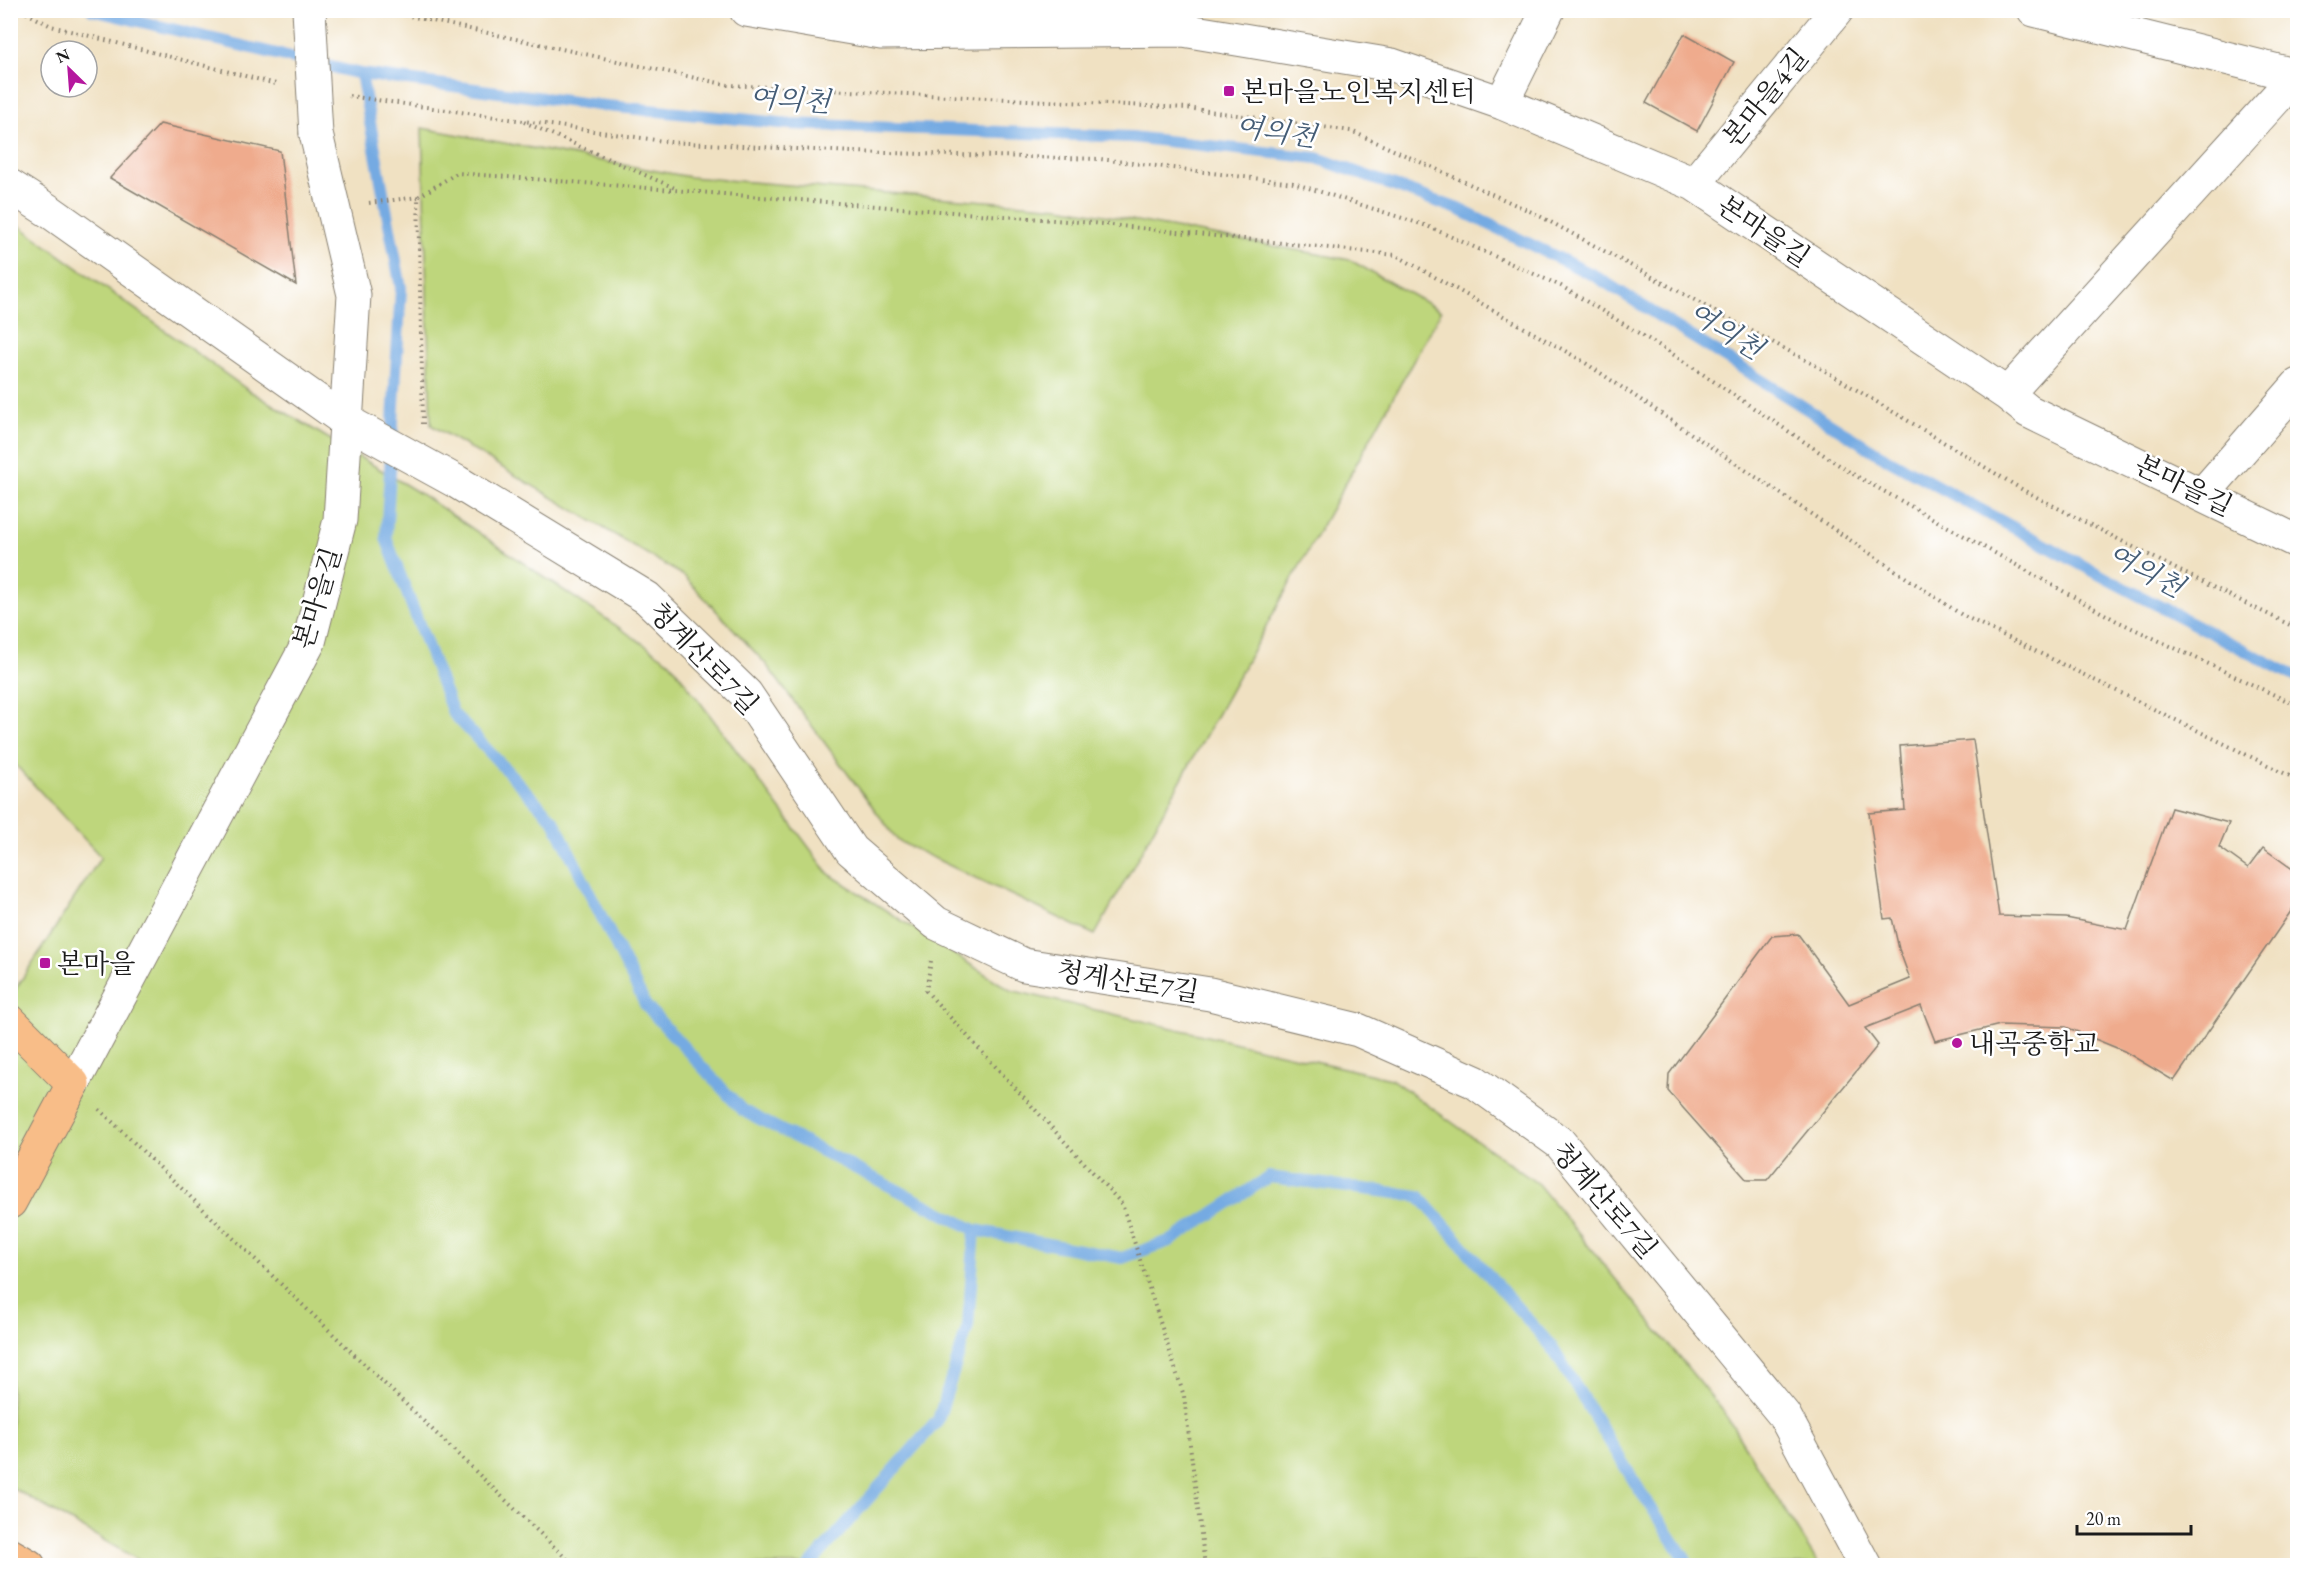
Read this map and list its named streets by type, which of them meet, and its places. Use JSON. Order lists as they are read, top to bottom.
{
  "streets": {
    "street": ["본마을4길", "본마을길", "청계산로7길"]
  },
  "crossings": [
    ["본마을4길", "본마을길"],
    ["본마을길", "청계산로7길"]
  ],
  "water": ["여의천"],
  "places": {
    "transit": ["본마을노인복지센터", "본마을"],
    "other": ["내곡중학교"]
  },
  "scale_bar": "20 m",
  "north": "top left"
}
